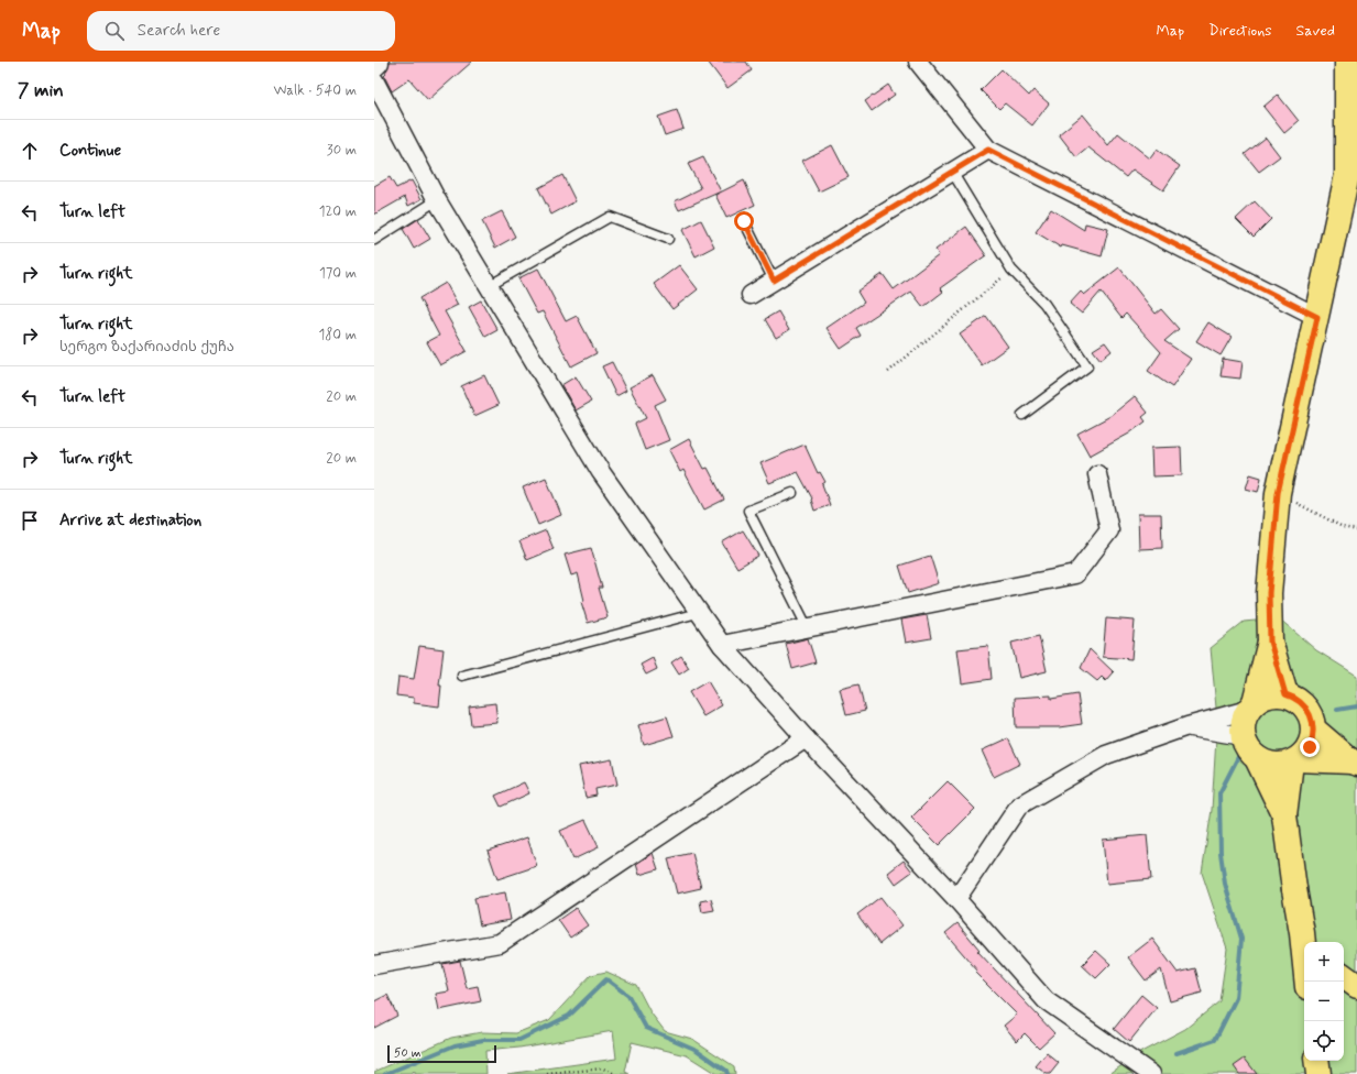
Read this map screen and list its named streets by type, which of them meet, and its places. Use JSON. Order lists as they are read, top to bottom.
{
  "scale_bar": "50 m",
  "page": {
    "header": "Map",
    "search": "Search here",
    "nav": ["Map", "Directions", "Saved"],
    "heading": ["7 min", "Walk · 540 m"],
    "list": [
      ["Continue", "30 m"],
      ["Turn left", "120 m"],
      ["Turn right", "170 m"],
      ["Turn right", "სერგო ზაქარიაძის ქუჩა", "180 m"],
      ["Turn left", "20 m"],
      ["Turn right", "20 m"],
      "Arrive at destination"
    ],
    "map_buttons": ["+", "−"],
    "scale": "50 m"
  }
}
